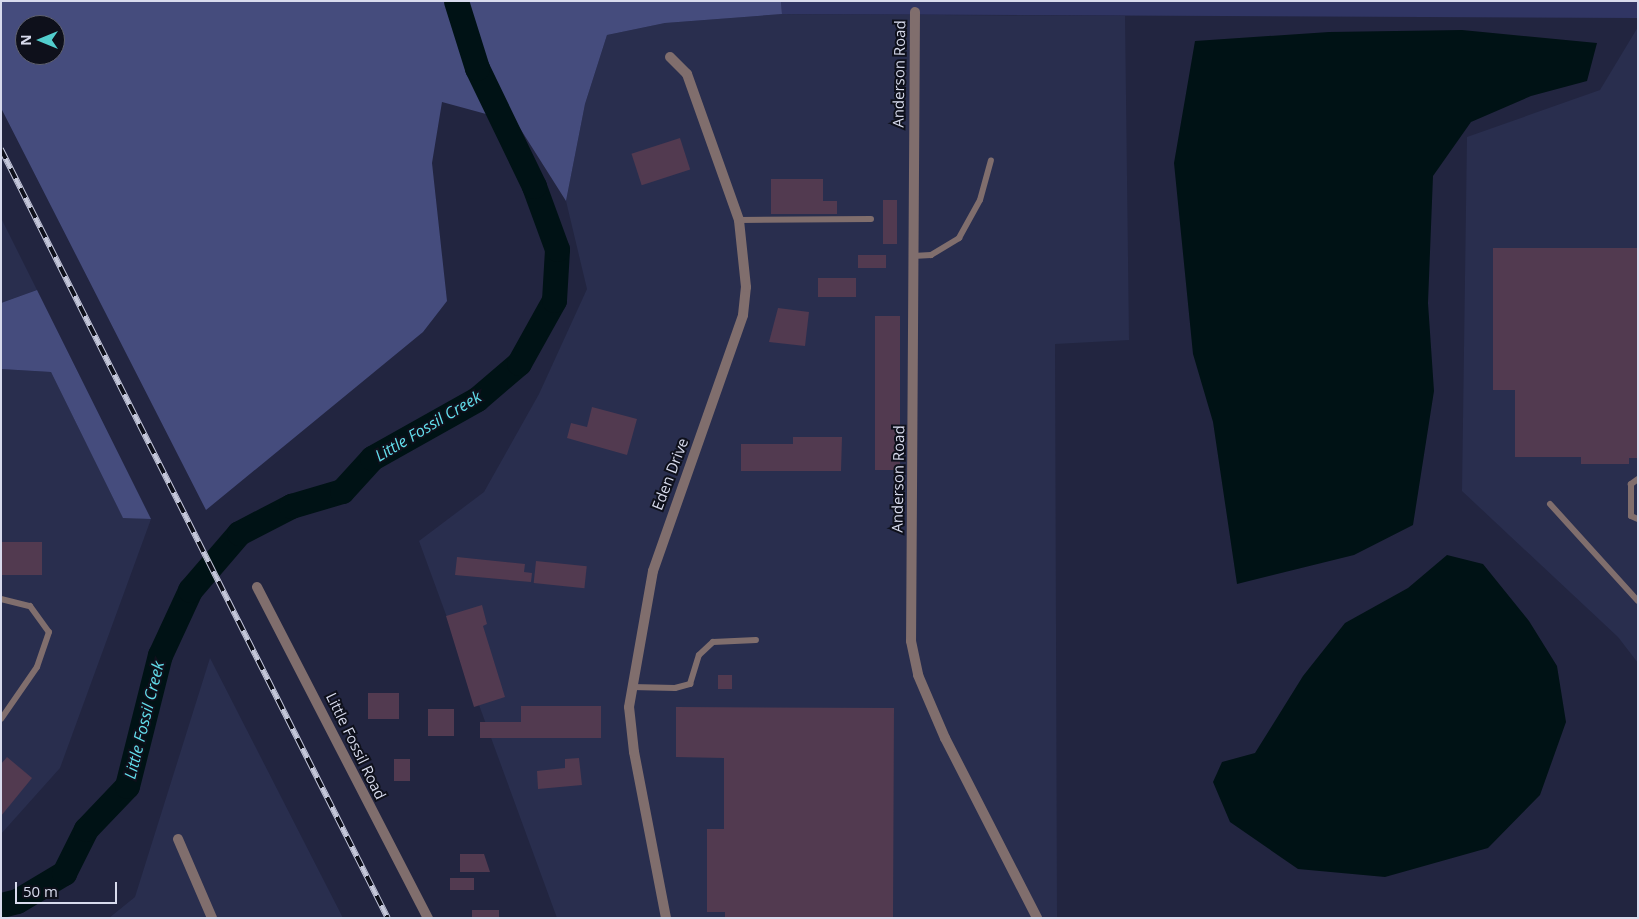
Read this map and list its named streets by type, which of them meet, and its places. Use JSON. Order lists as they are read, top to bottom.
{
  "streets": {
    "street": ["Anderson Road", "Eden Drive", "Little Fossil Road"]
  },
  "water": ["Little Fossil Creek"],
  "scale_bar": "50 m",
  "north": "left"
}
